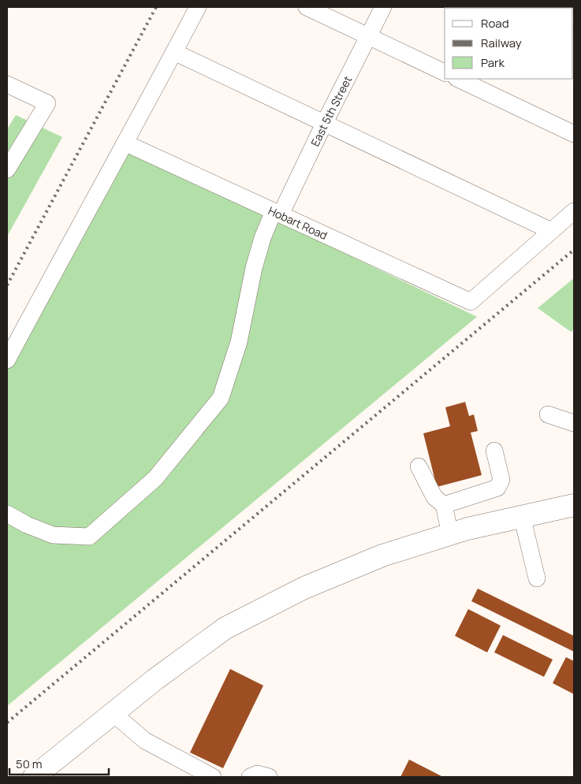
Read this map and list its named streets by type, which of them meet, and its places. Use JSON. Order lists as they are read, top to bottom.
{
  "streets": {
    "street": ["East 5th Street", "Hobart Road"]
  },
  "crossings": [
    ["East 5th Street", "Hobart Road"]
  ],
  "legend": ["Road", "Railway", "Park"],
  "scale_bar": "50 m"
}
